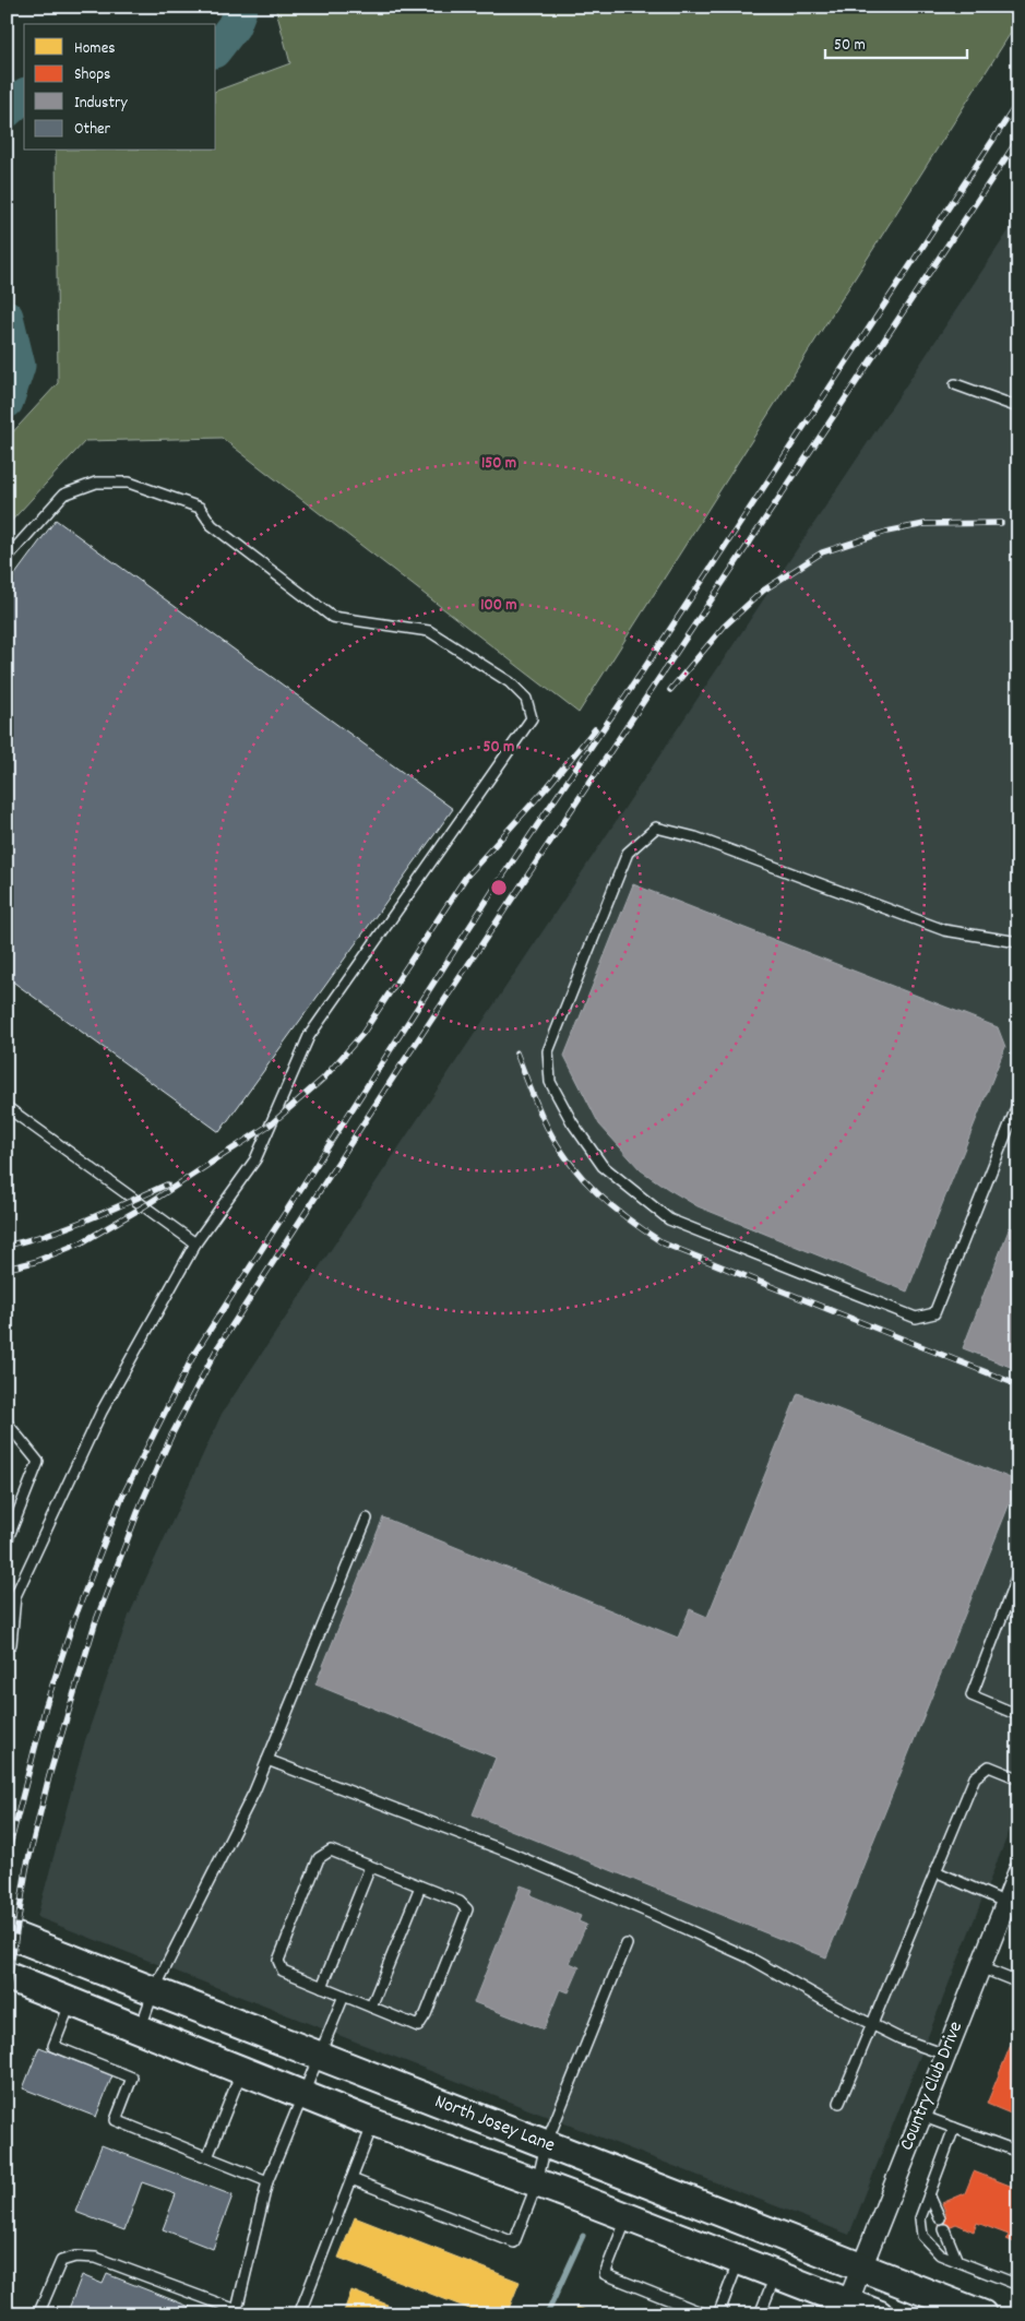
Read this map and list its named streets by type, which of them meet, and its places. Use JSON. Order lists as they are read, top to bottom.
{
  "streets": {
    "main road": ["North Josey Lane"],
    "street": ["Country Club Drive"]
  },
  "crossings": [
    ["Country Club Drive", "North Josey Lane"]
  ],
  "legend": [
    "Homes",
    "Shops",
    "Industry",
    "Other"
  ],
  "scale_bar": "50 m",
  "rings": ["150 m", "100 m", "50 m"]
}
